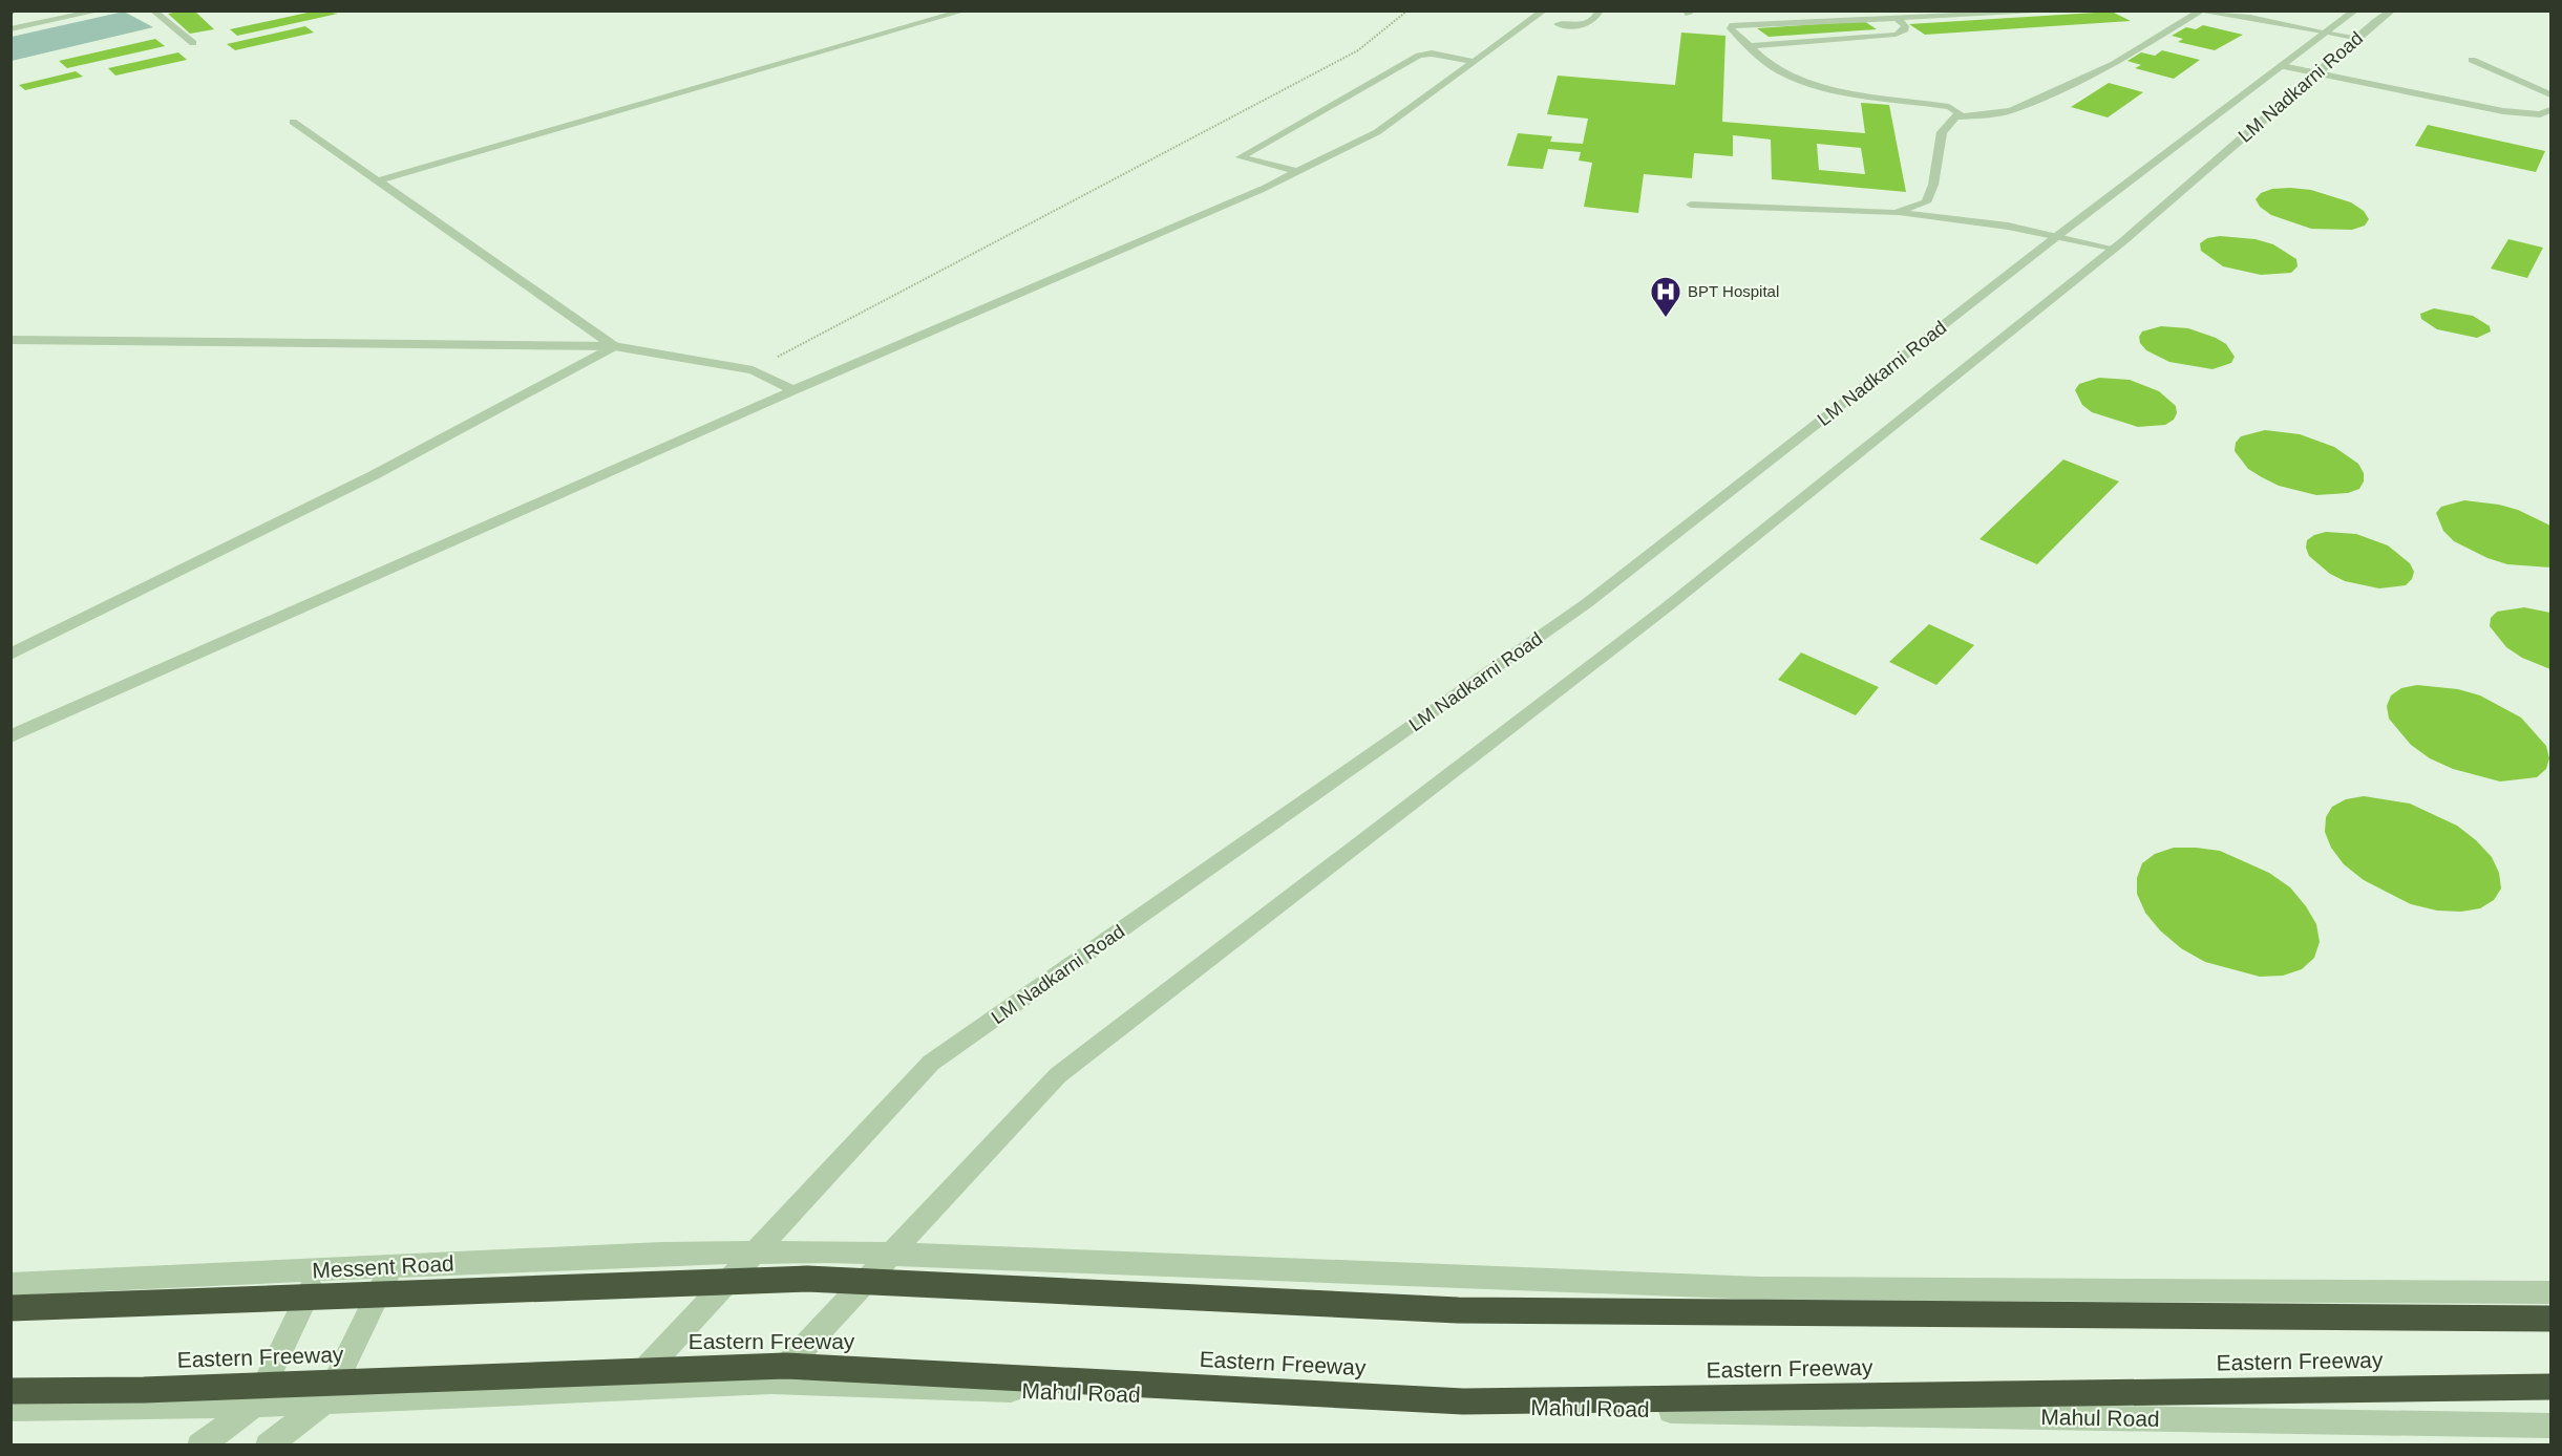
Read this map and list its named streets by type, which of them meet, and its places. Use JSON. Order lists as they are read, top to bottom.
{
  "streets": {
    "highway": ["Eastern Freeway"],
    "street": ["LM Nadkarni Road", "Messent Road", "Mahul Road"]
  },
  "crossings": [
    ["LM Nadkarni Road", "Messent Road"],
    ["LM Nadkarni Road", "Mahul Road"]
  ],
  "places": {
    "hospital": ["BPT Hospital"]
  }
}
